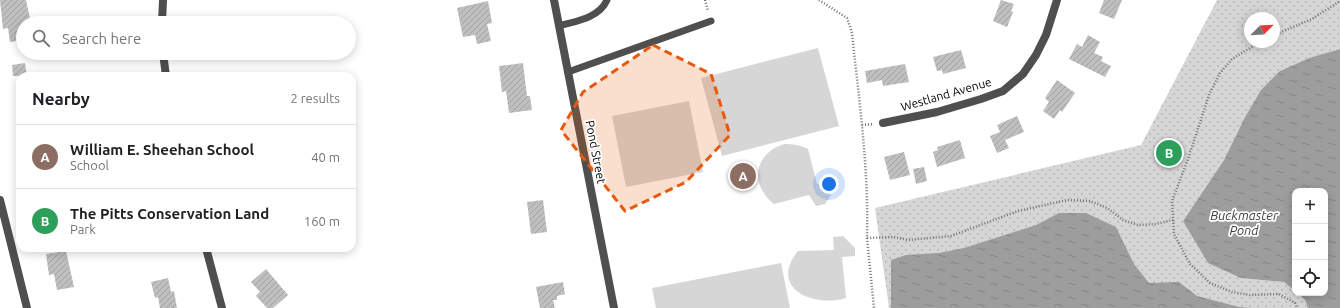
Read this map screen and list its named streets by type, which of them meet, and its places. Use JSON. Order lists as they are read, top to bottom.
{
  "streets": {
    "street": ["Westland Avenue", "Pond Street"]
  },
  "water": ["Buckmaster Pond"],
  "north": "top right",
  "page": {
    "search": "Search here",
    "heading": ["Nearby", "2 results"],
    "list": [
      {
        "mark": "A",
        "name": "William E. Sheehan School",
        "note": "School",
        "value": "40 m"
      },
      {
        "mark": "B",
        "name": "The Pitts Conservation Land",
        "note": "Park",
        "value": "160 m"
      }
    ],
    "pins": ["B", "A"],
    "map_buttons": ["+", "−"]
  }
}
